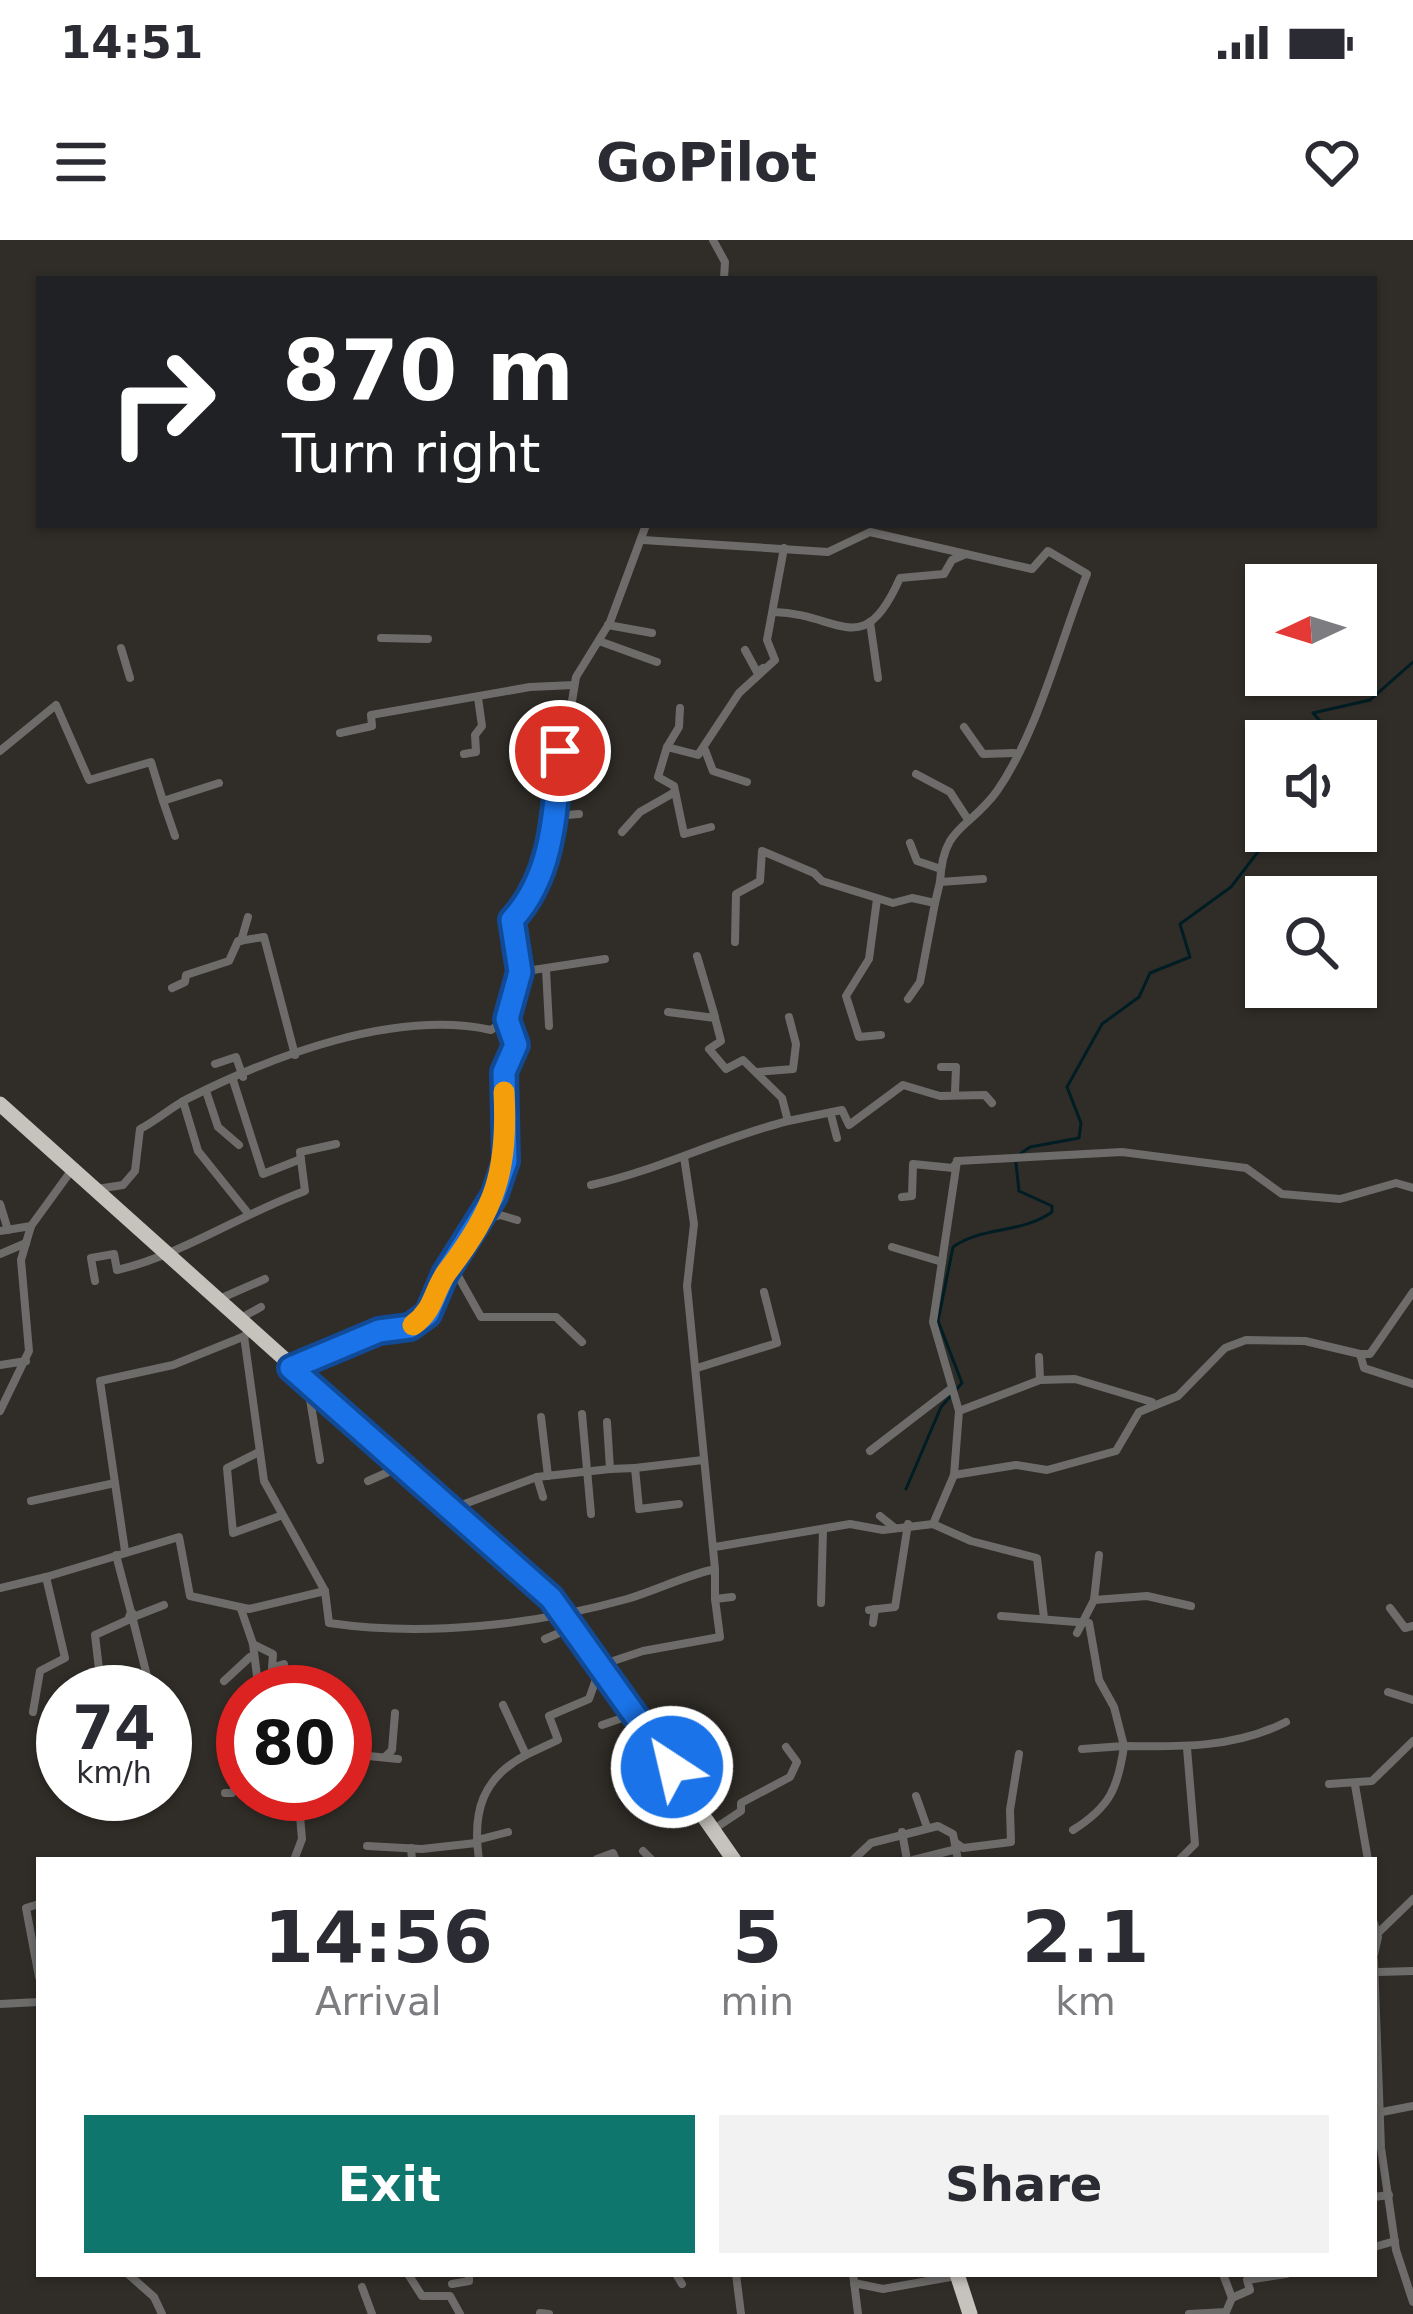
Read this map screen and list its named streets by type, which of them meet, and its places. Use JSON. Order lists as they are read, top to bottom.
{
  "north": "left",
  "page": {
    "status": "14:51",
    "header": "GoPilot",
    "turn": ["870 m", "Turn right"],
    "speed": "74 km/h",
    "limit": "80",
    "eta": [
      "14:56",
      "Arrival",
      "5",
      "min",
      "2.1",
      "km"
    ],
    "buttons": ["Exit", "Share"]
  }
}
